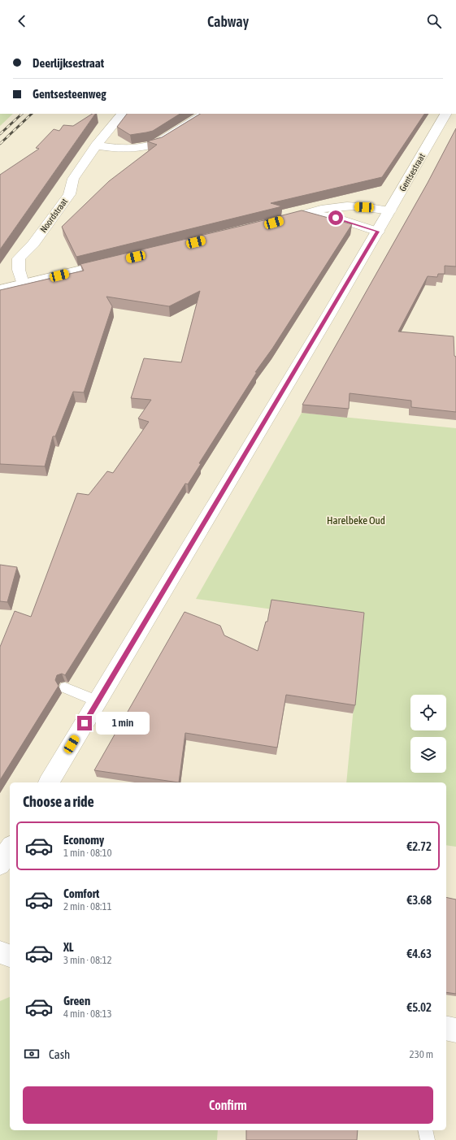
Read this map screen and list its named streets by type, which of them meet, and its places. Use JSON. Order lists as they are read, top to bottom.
{
  "streets": {
    "main road": ["Gentsestraat", "Noordstraat"]
  },
  "parks": ["Harelbeke Oud"],
  "page": {
    "header": "Cabway",
    "banner": ["Deerlijksestraat", "Gentsesteenweg"],
    "bubble": "1 min",
    "heading": "Choose a ride",
    "list": [
      {
        "name": "Economy",
        "note": "1 min · 08:10",
        "value": "€2.72"
      },
      {
        "name": "Comfort",
        "note": "2 min · 08:11",
        "value": "€3.68"
      },
      {
        "name": "XL",
        "note": "3 min · 08:12",
        "value": "€4.63"
      },
      {
        "name": "Green",
        "note": "4 min · 08:13",
        "value": "€5.02"
      }
    ],
    "pay": ["Cash", "230 m"],
    "buttons": "Confirm"
  }
}
